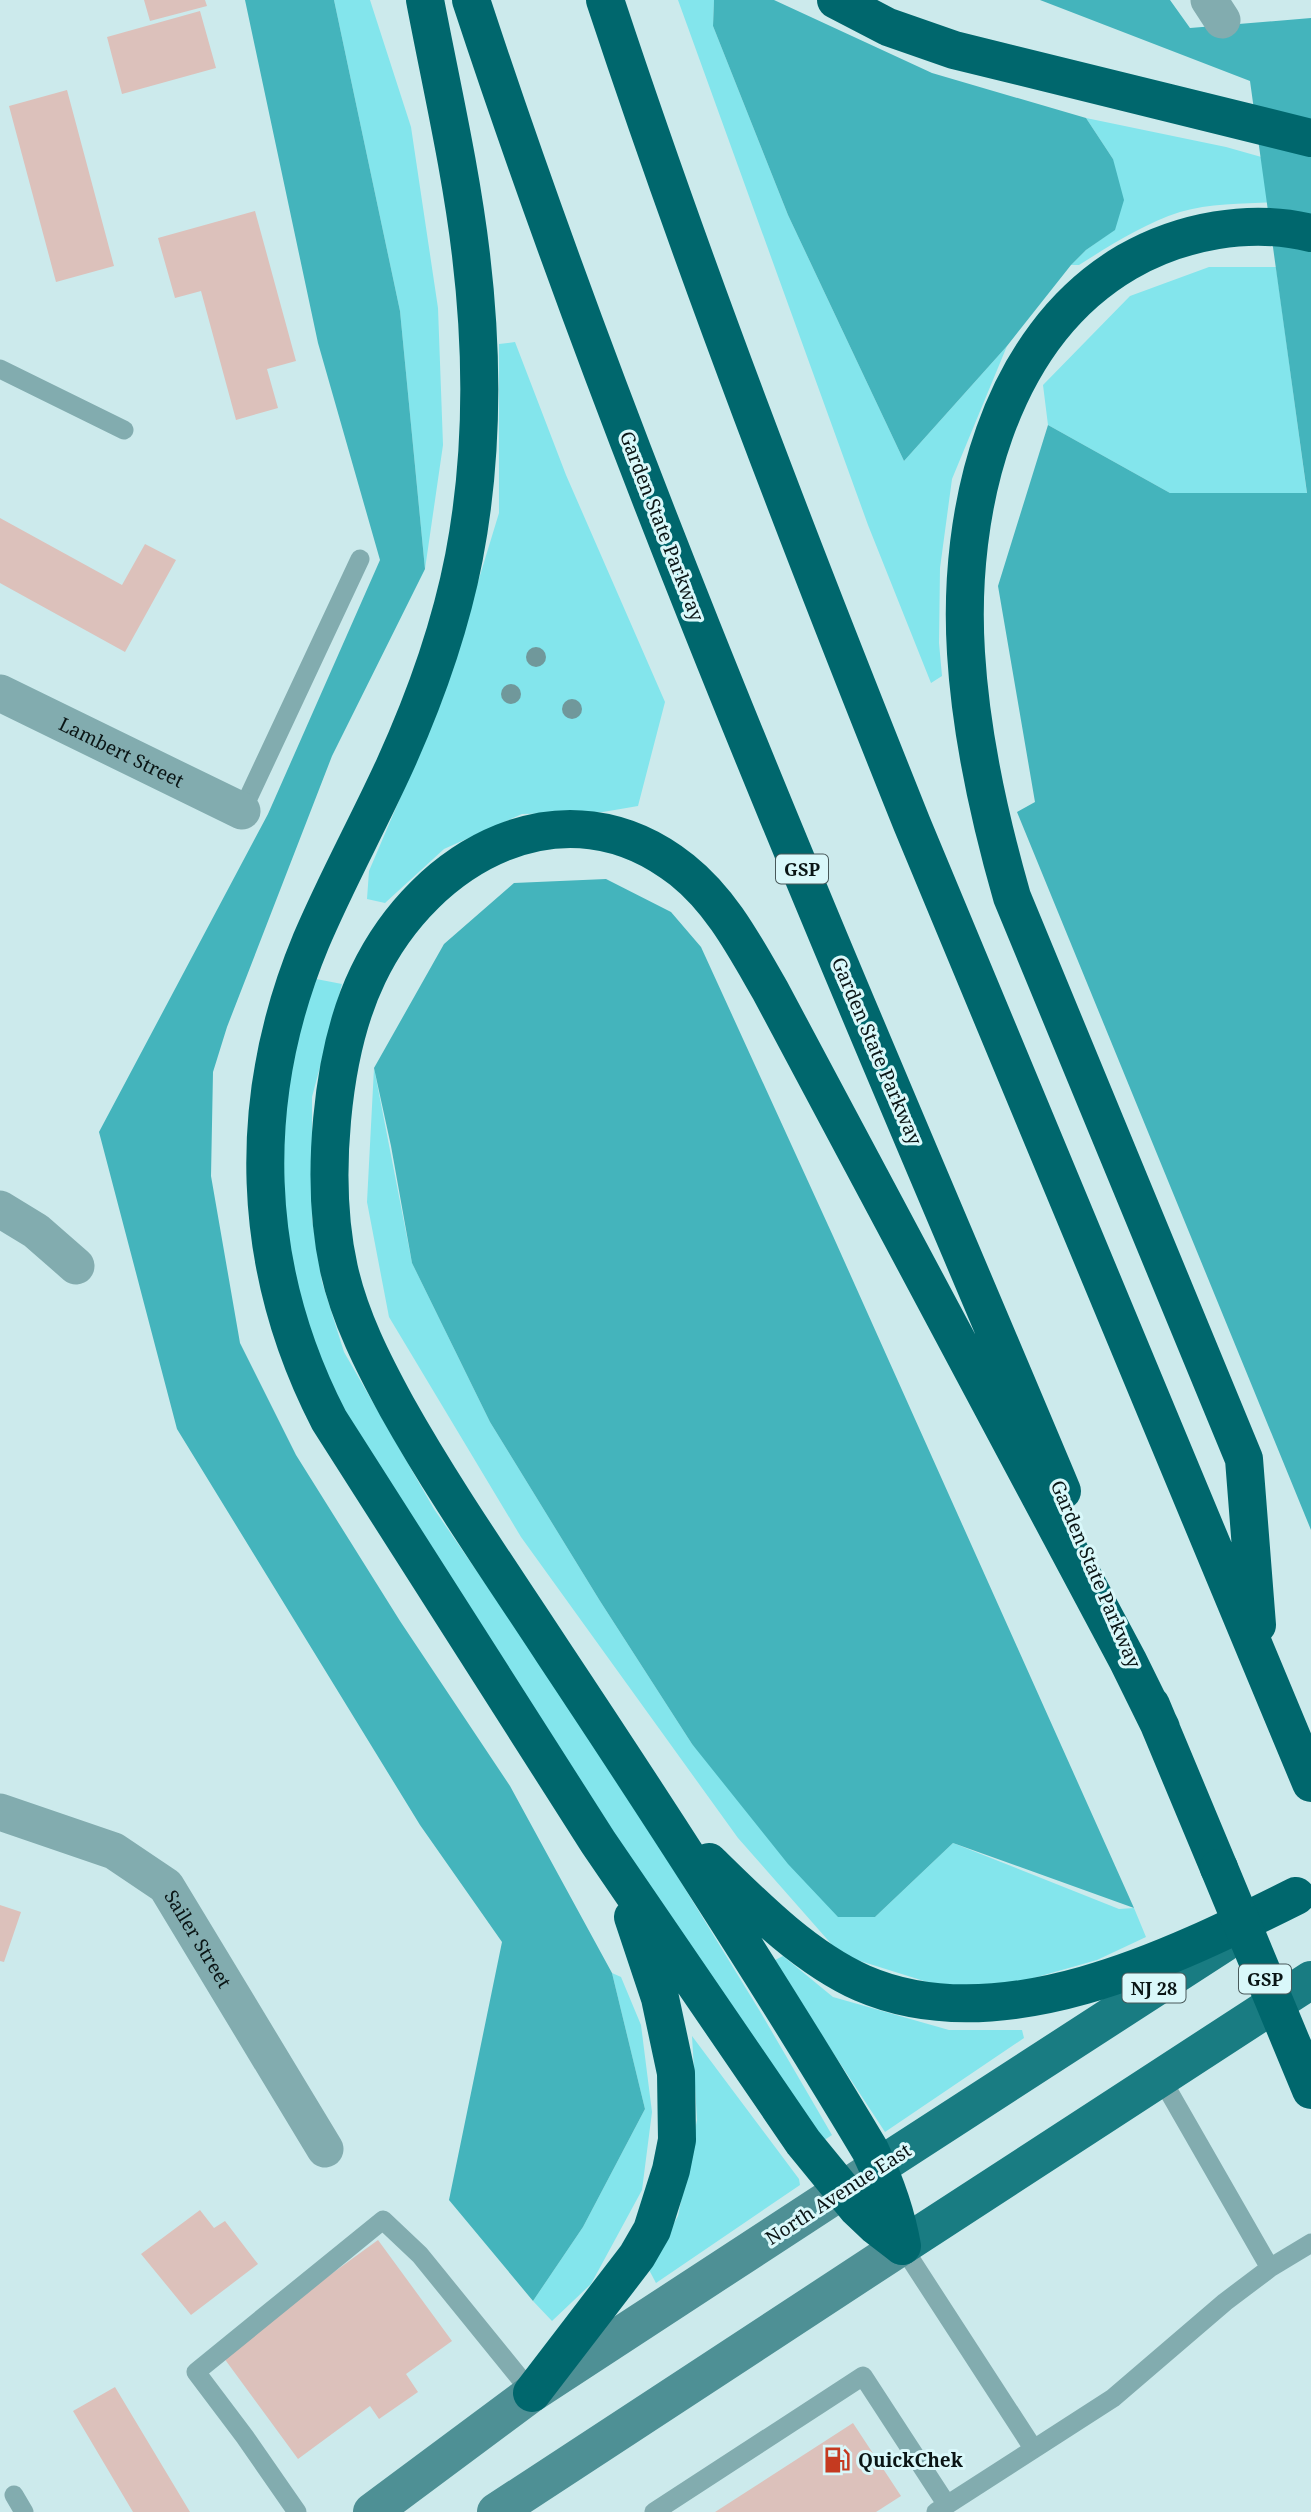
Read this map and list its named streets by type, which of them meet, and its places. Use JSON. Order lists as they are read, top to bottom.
{
  "streets": {
    "highway": ["Garden State Parkway", "GSP"],
    "main road": ["NJ 28", "North Avenue East"],
    "street": ["Lambert Street", "Sailer Street"]
  },
  "places": {
    "fuel station": ["QuickChek"]
  }
}
